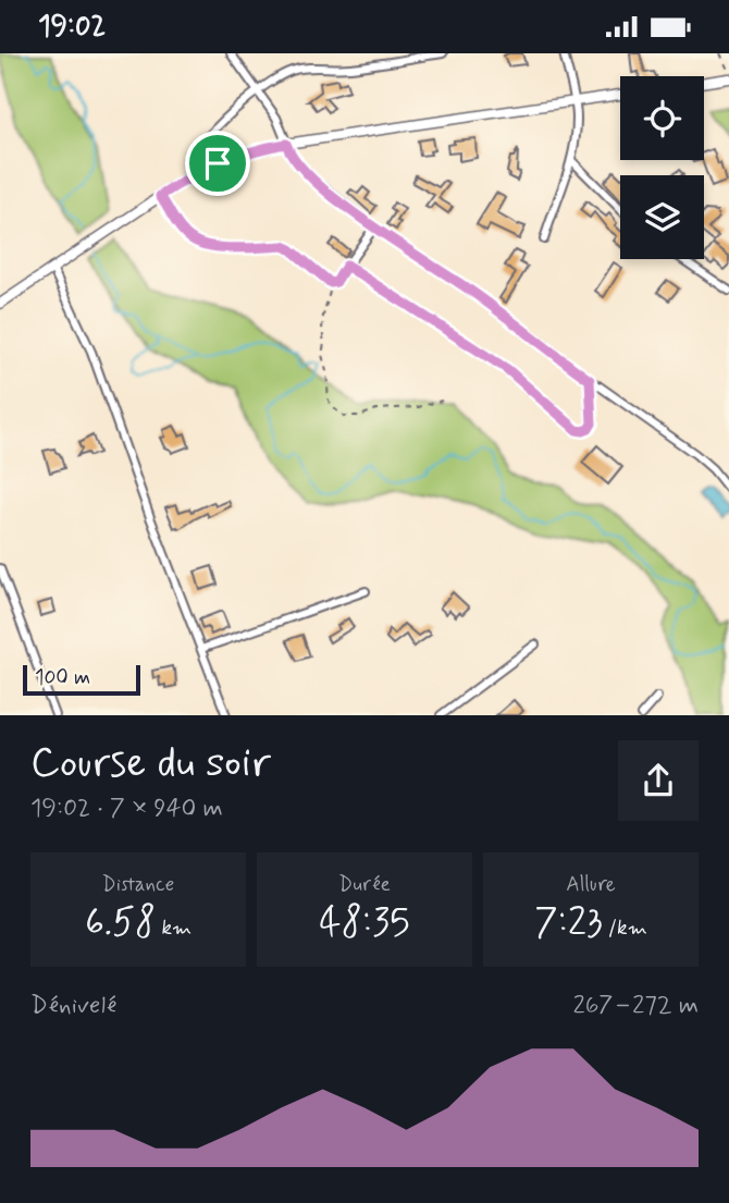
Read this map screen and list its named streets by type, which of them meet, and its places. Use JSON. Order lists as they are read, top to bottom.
{
  "scale_bar": "100 m",
  "page": {
    "status": "19:02",
    "scale": "100 m",
    "heading": ["Course du soir", "19:02 · 7 × 940 m"],
    "stats": [
      ["Distance", "6.58 km"],
      ["Durée", "48:35"],
      ["Allure", "7:23 /km"]
    ],
    "chart": ["Dénivelé", "267–272 m"]
  }
}
